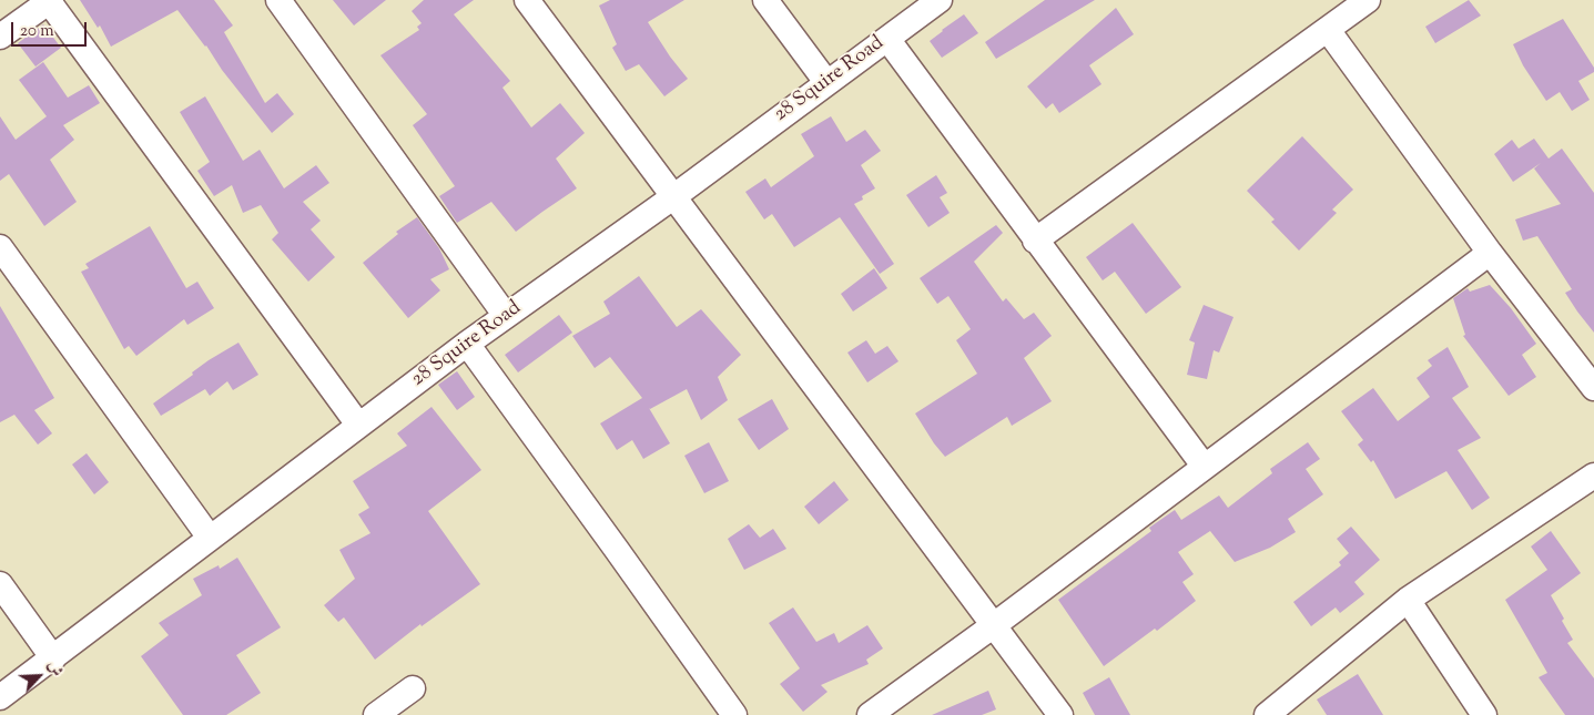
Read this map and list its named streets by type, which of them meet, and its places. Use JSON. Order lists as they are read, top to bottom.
{
  "streets": {
    "street": ["28 Squire Road"]
  },
  "scale_bar": "20 m",
  "north": "top right"
}
